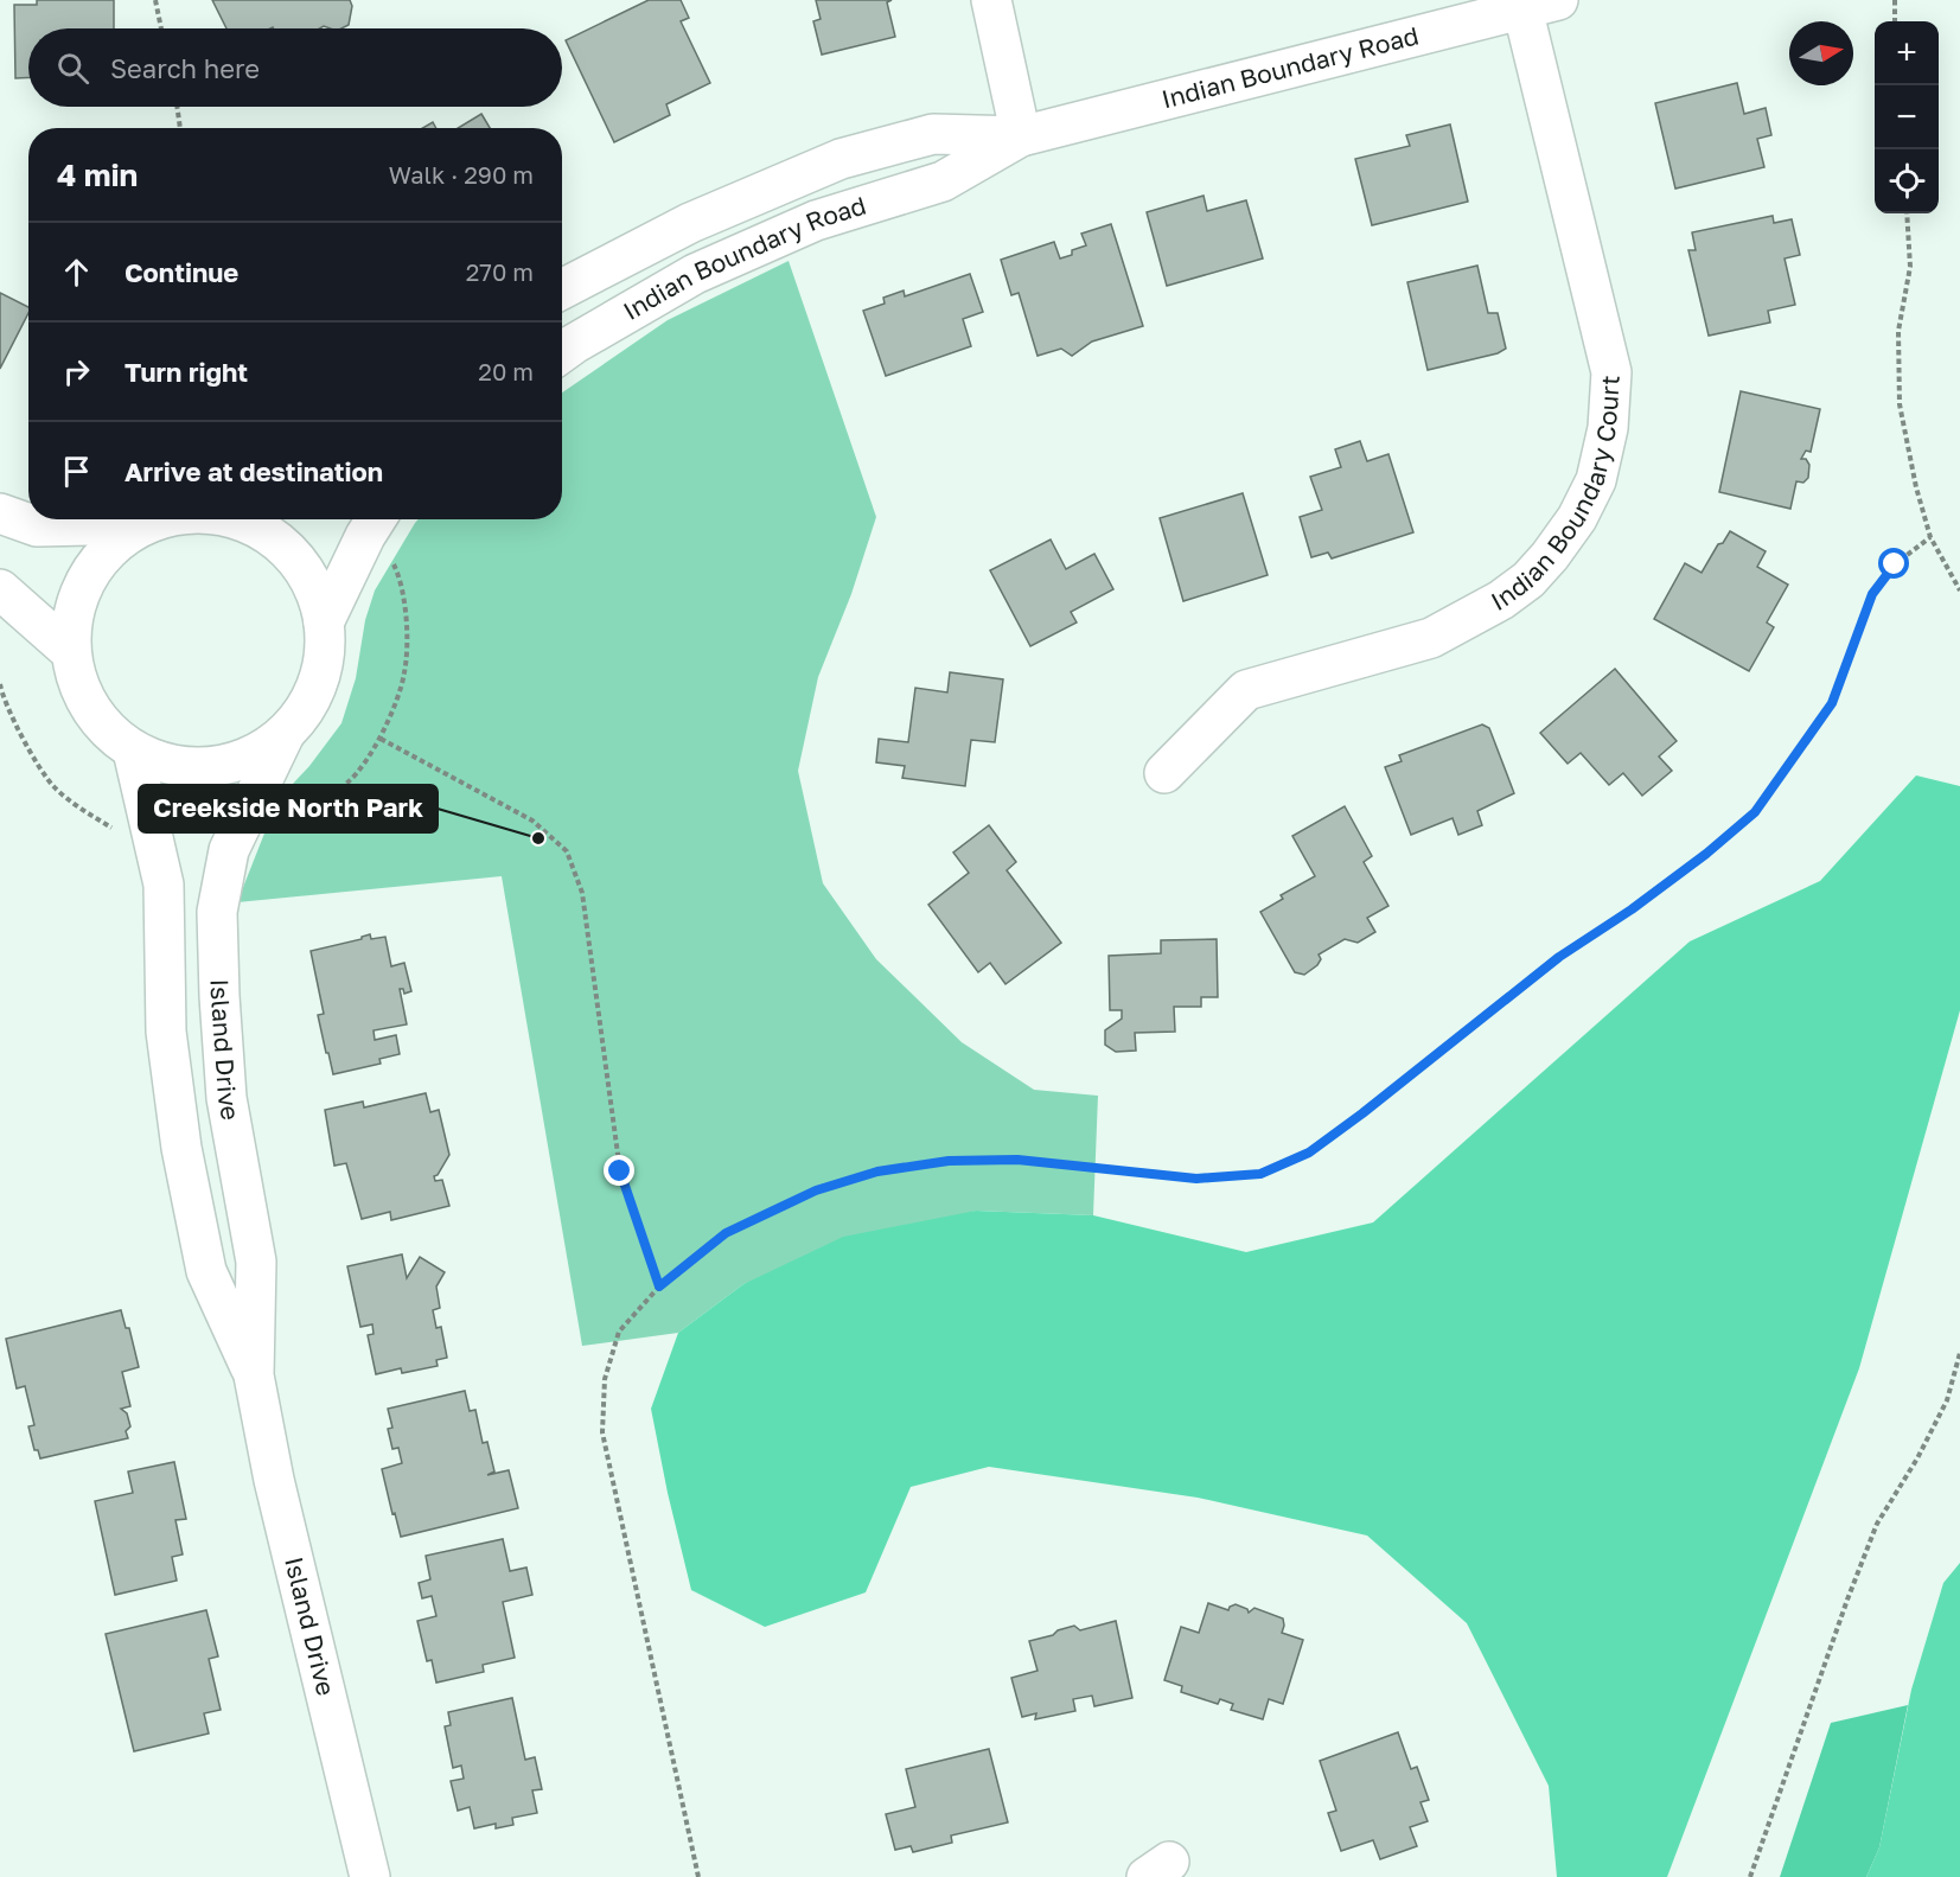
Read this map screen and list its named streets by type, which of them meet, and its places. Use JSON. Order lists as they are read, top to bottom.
{
  "streets": {
    "street": ["Indian Boundary Road", "Indian Boundary Court", "Island Drive"]
  },
  "crossings": [
    ["Indian Boundary Road", "Indian Boundary Court"]
  ],
  "places": ["Creekside North Park"],
  "north": "right",
  "page": {
    "map_buttons": ["+", "−"],
    "search": "Search here",
    "heading": ["4 min", "Walk · 290 m"],
    "list": [
      ["Continue", "270 m"],
      ["Turn right", "20 m"],
      "Arrive at destination"
    ]
  }
}
